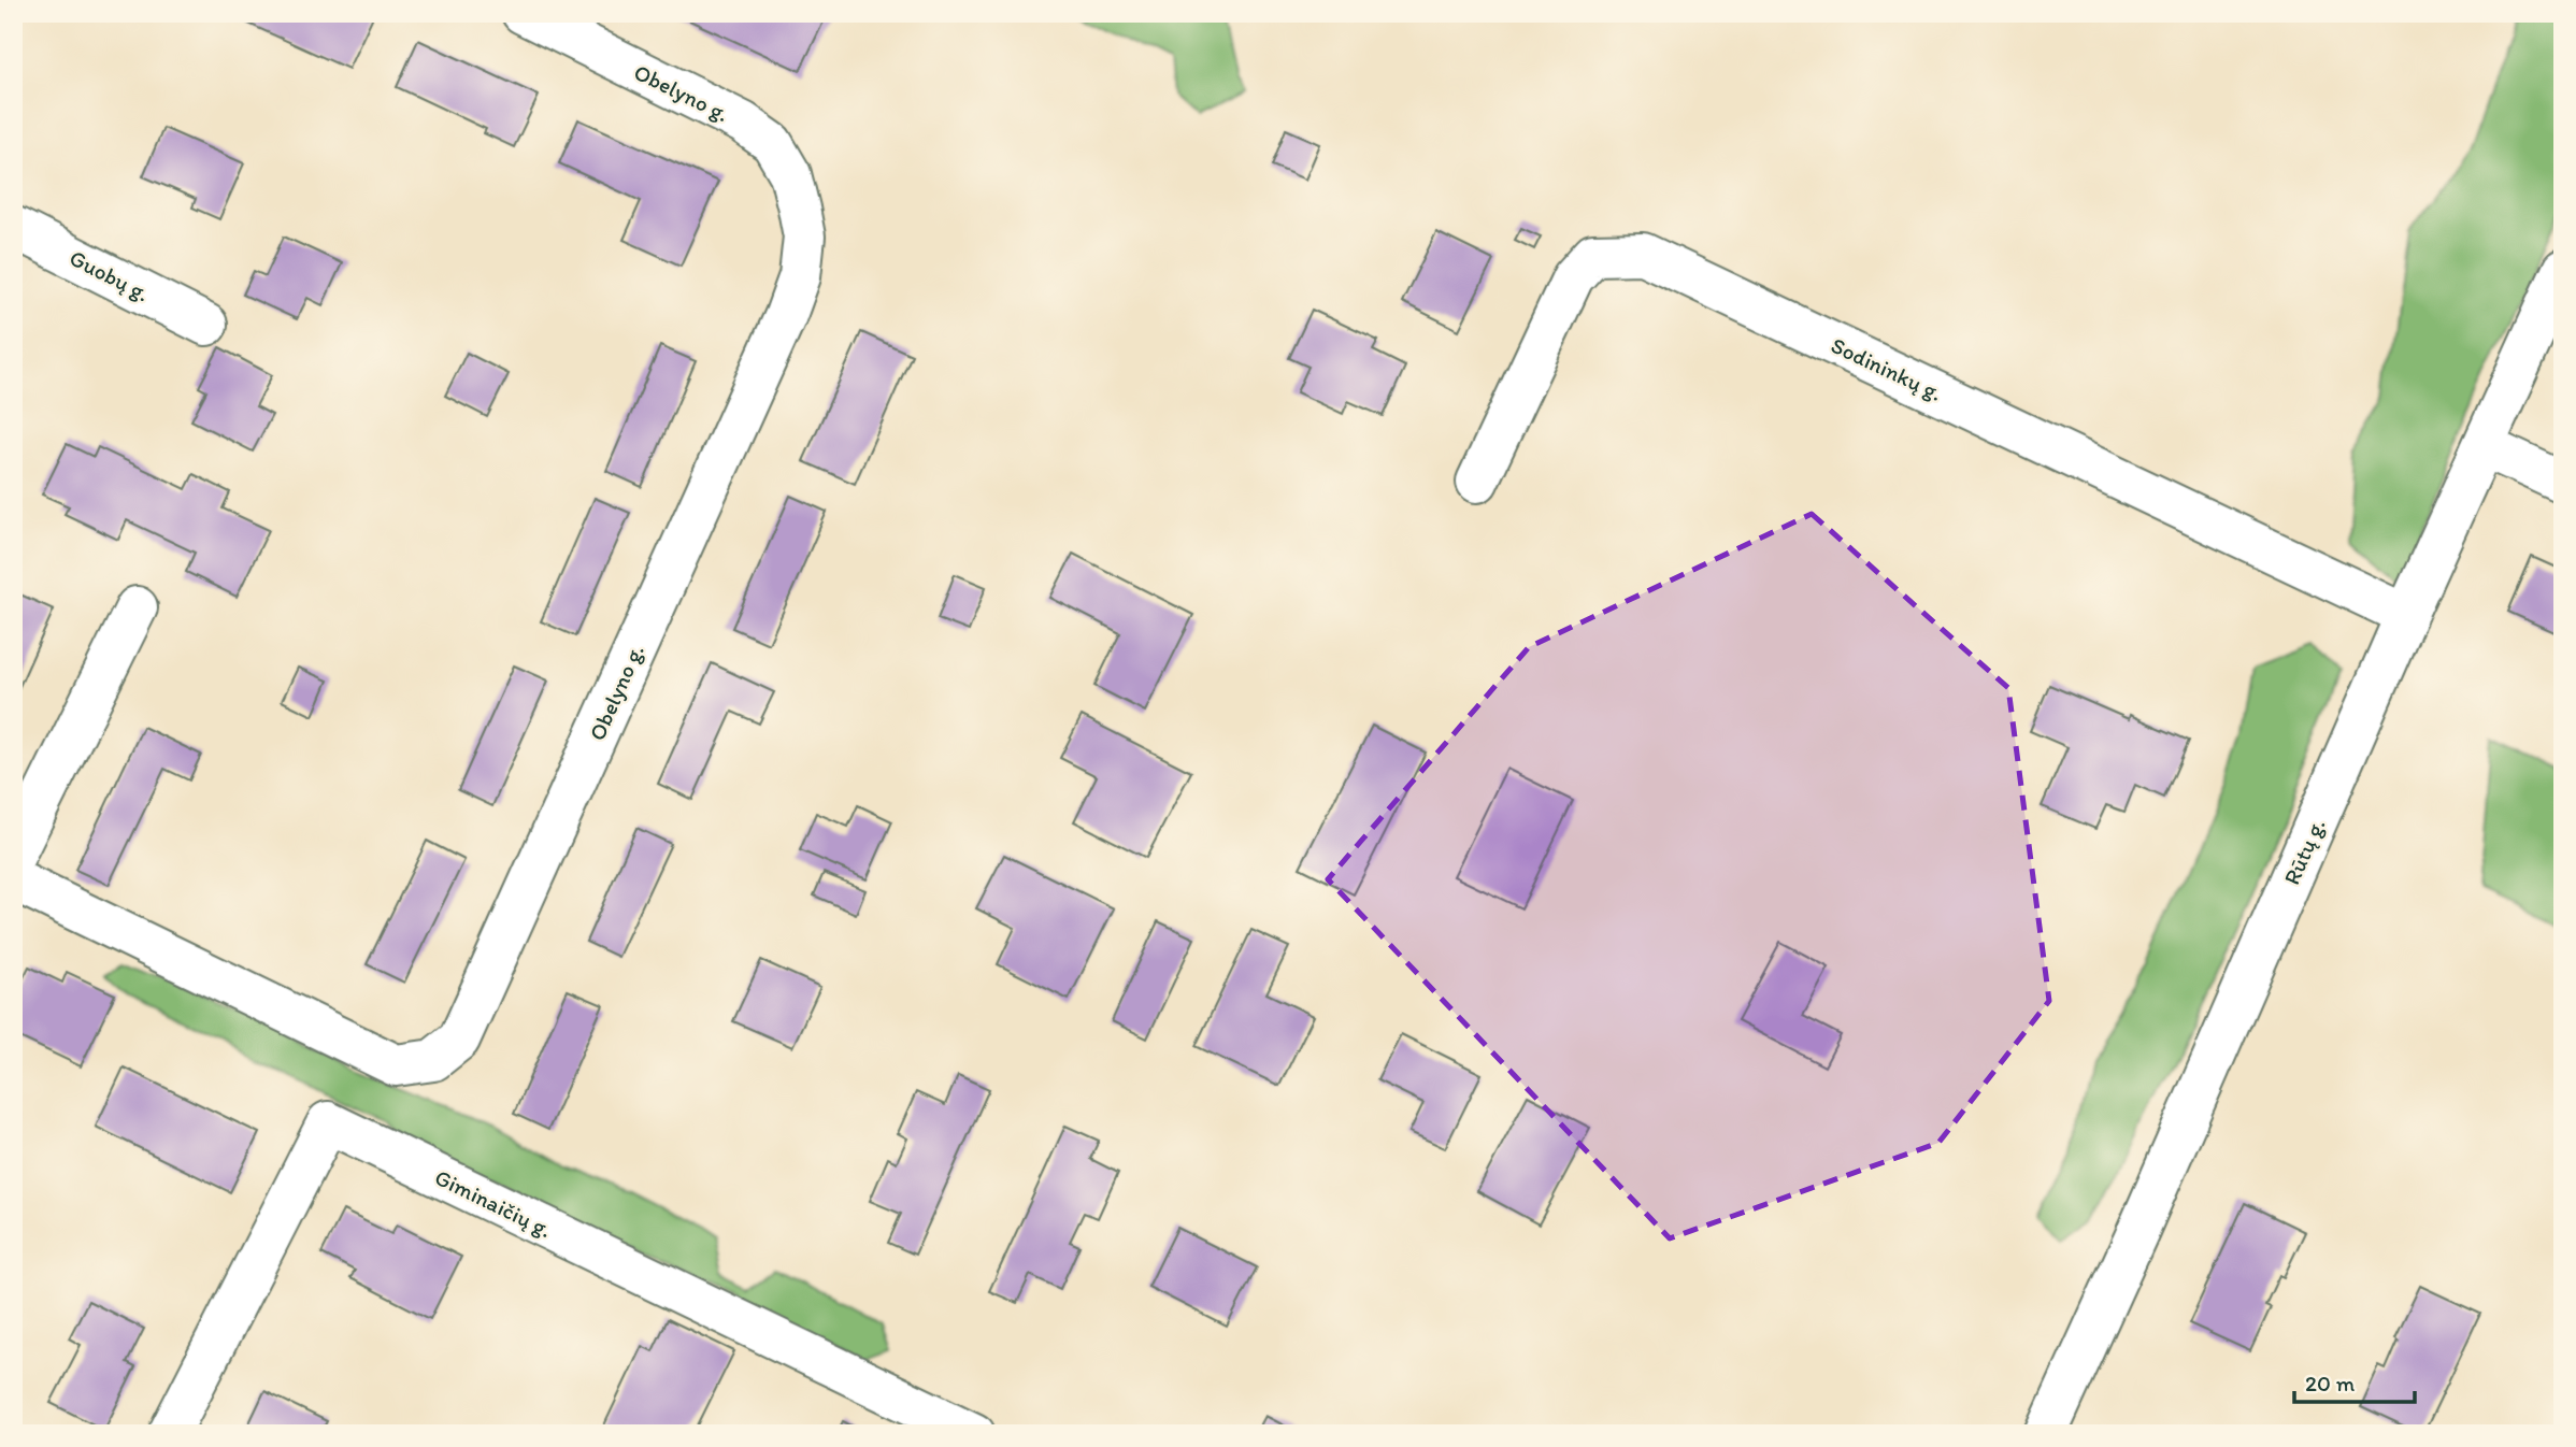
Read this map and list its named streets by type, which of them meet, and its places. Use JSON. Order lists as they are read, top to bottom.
{
  "streets": {
    "street": [
      "Obelyno g.",
      "Guobų g.",
      "Sodininkų g.",
      "Rūtų g.",
      "Giminaičių g."
    ]
  },
  "crossings": [
    ["Sodininkų g.", "Rūtų g."]
  ],
  "scale_bar": "20 m"
}
